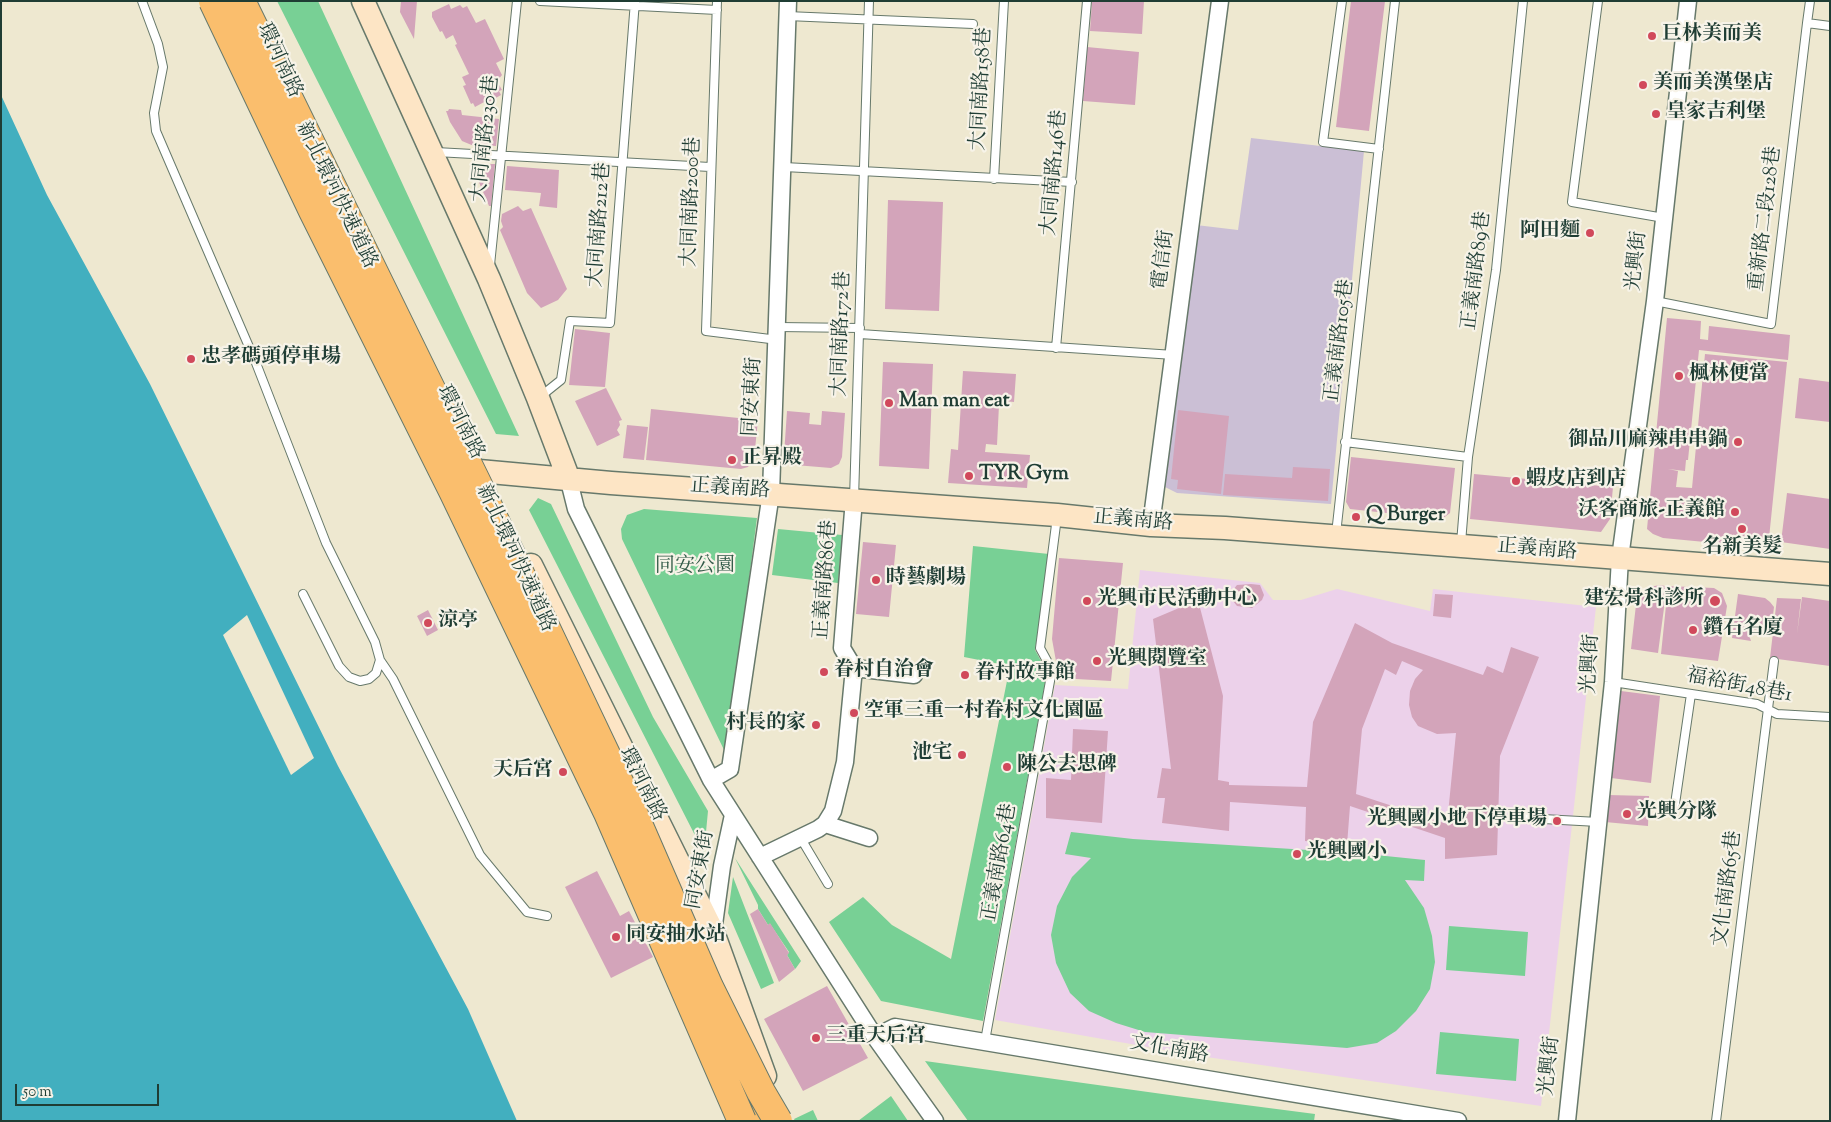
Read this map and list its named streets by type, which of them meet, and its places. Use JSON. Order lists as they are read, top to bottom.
{
  "streets": {
    "highway": ["新北環河快速道路"],
    "street": [
      "環河南路",
      "電信街",
      "光興街",
      "同安東街",
      "正義南路",
      "正義南路86巷",
      "文化南路"
    ],
    "lane": [
      "大同南路158巷",
      "大同南路230巷",
      "大同南路146巷",
      "大同南路200巷",
      "重新路二段128巷",
      "大同南路212巷",
      "正義南路89巷",
      "大同南路172巷",
      "正義南路105巷",
      "福裕街48巷1",
      "正義南路64巷",
      "文化南路65巷"
    ]
  },
  "crossings": [
    ["環河南路", "同安東街"],
    ["環河南路", "正義南路"],
    ["大同南路200巷", "同安東街"],
    ["重新路二段128巷", "光興街"],
    ["電信街", "正義南路"],
    ["光興街", "正義南路"],
    ["光興街", "福裕街48巷1"],
    ["正義南路89巷", "正義南路"],
    ["大同南路172巷", "正義南路"],
    ["大同南路172巷", "正義南路86巷"],
    ["正義南路105巷", "正義南路"],
    ["同安東街", "正義南路"],
    ["正義南路", "正義南路86巷"],
    ["正義南路", "正義南路64巷"],
    ["福裕街48巷1", "文化南路65巷"],
    ["正義南路64巷", "文化南路"]
  ],
  "parks": ["同安公園"],
  "places": [
    "巨林美而美",
    "美而美漢堡店",
    "皇家吉利堡",
    "阿田麵",
    "忠孝碼頭停車場",
    "楓林便當",
    "Man man eat",
    "御品川麻辣串串鍋",
    "正昇殿",
    "TYR Gym",
    "蝦皮店到店",
    "沃客商旅-正義館",
    "Q Burger",
    "名新美髮",
    "時藝劇場",
    "光興市民活動中心",
    "建宏骨科診所",
    "涼亭",
    "鑽石名廈",
    "光興閱覽室",
    "眷村自治會",
    "眷村故事館",
    "空軍三重一村眷村文化園區",
    "村長的家",
    "池宅",
    "陳公去思碑",
    "天后宮",
    "光興分隊",
    "光興國小地下停車場",
    "光興國小",
    "同安抽水站",
    "三重天后宮"
  ],
  "scale_bar": "50 m"
}
